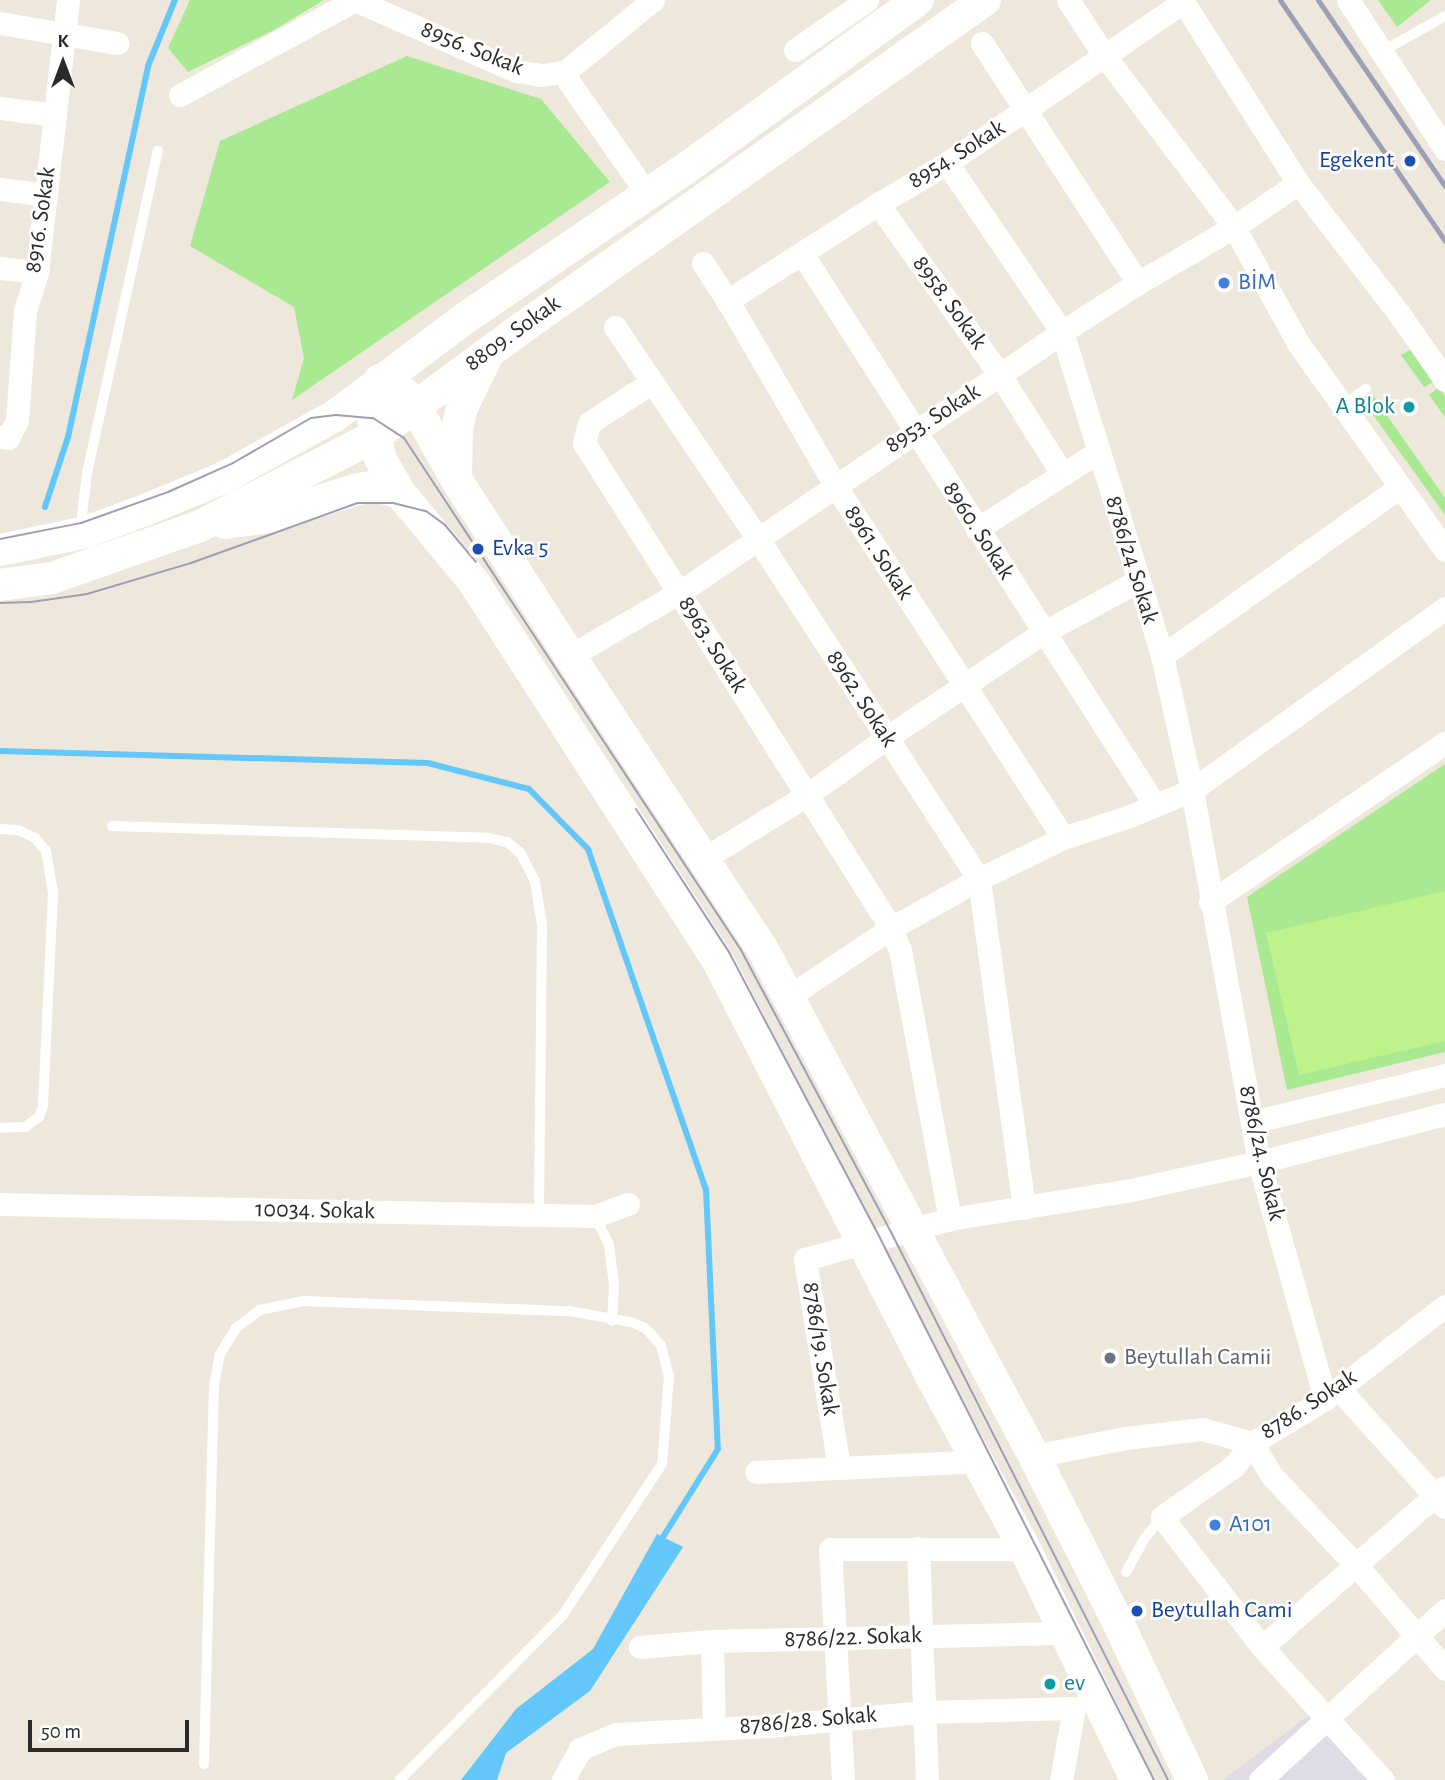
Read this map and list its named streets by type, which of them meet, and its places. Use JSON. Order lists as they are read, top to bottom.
{
  "streets": {
    "street": [
      "8956. Sokak",
      "8954. Sokak",
      "8916. Sokak",
      "8958. Sokak",
      "8809. Sokak",
      "8953. Sokak",
      "8960. Sokak",
      "8961. Sokak",
      "8786/24 Sokak",
      "8963. Sokak",
      "8962. Sokak",
      "8786/24. Sokak",
      "10034. Sokak",
      "8786/19. Sokak",
      "8786. Sokak",
      "8786/22. Sokak",
      "8786/28. Sokak"
    ]
  },
  "crossings": [
    ["8954. Sokak", "8958. Sokak"],
    ["8954. Sokak", "8960. Sokak"],
    ["8954. Sokak", "8961. Sokak"],
    ["8954. Sokak", "8786/24 Sokak"],
    ["8958. Sokak", "8953. Sokak"],
    ["8953. Sokak", "8960. Sokak"],
    ["8953. Sokak", "8961. Sokak"],
    ["8953. Sokak", "8786/24 Sokak"],
    ["8953. Sokak", "8963. Sokak"],
    ["8953. Sokak", "8962. Sokak"],
    ["8963. Sokak", "8962. Sokak"],
    ["8963. Sokak", "8786/19. Sokak"],
    ["8786/24. Sokak", "8786/19. Sokak"],
    ["8786/24. Sokak", "8786. Sokak"]
  ],
  "places": [
    "Egekent",
    "BİM",
    "A Blok",
    "Evka 5",
    "Beytullah Camii",
    "A101",
    "Beytullah Cami",
    "ev"
  ],
  "scale_bar": "50 m",
  "north": "top"
}
